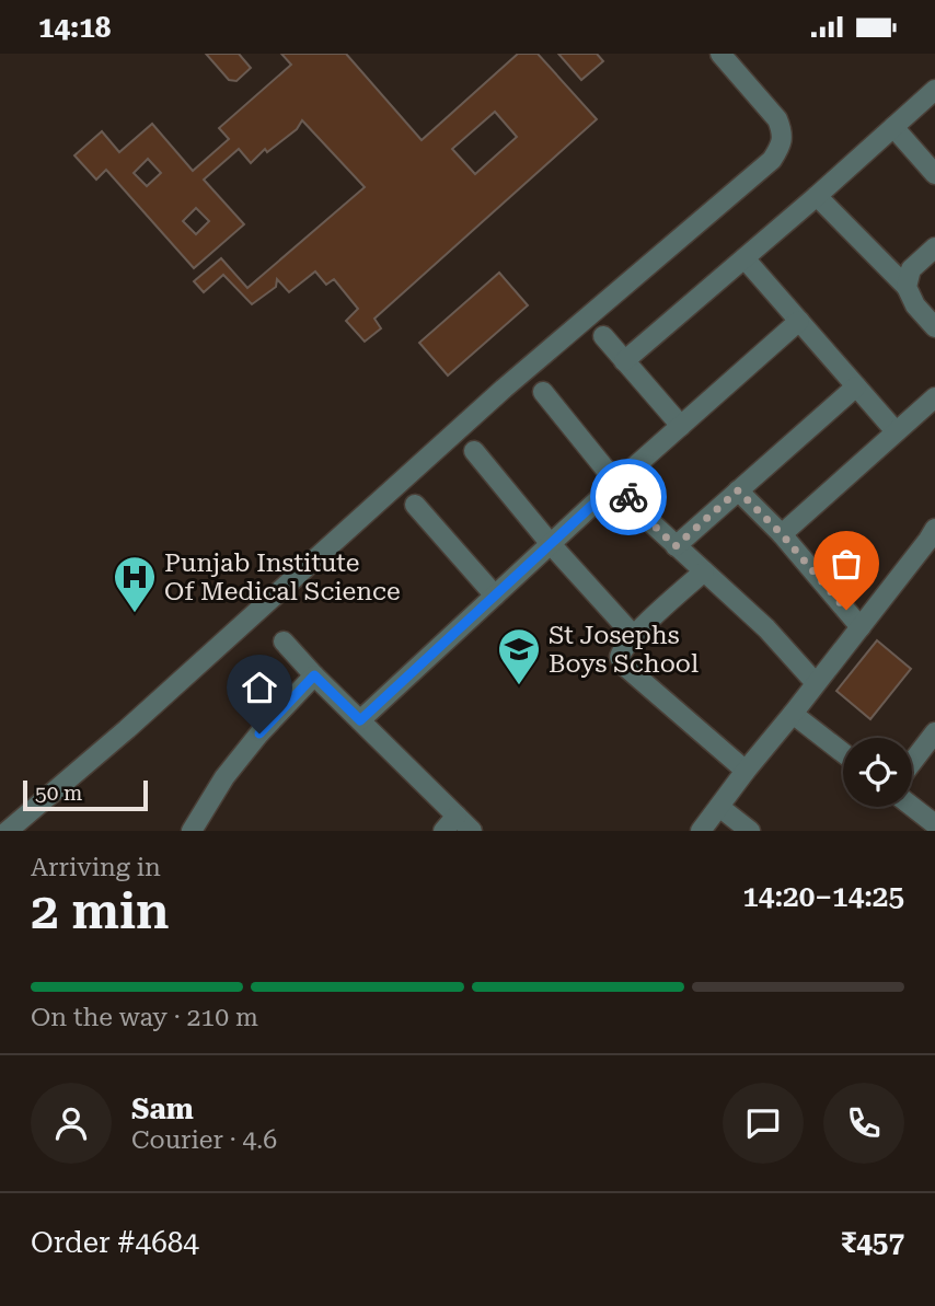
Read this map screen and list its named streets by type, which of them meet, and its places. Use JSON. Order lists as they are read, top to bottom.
{
  "places": {
    "hospital": ["Punjab Institute Of Medical Science"],
    "school or university": ["St Josephs Boys School"]
  },
  "scale_bar": "50 m",
  "page": {
    "status": "14:18",
    "scale": "50 m",
    "heading": ["2 min", "Arriving in", "14:20–14:25"],
    "panel": [
      "Sam",
      "Courier · 4.6",
      "Order #4684",
      "₹457"
    ],
    "bar": "On the way · 210 m"
  }
}
